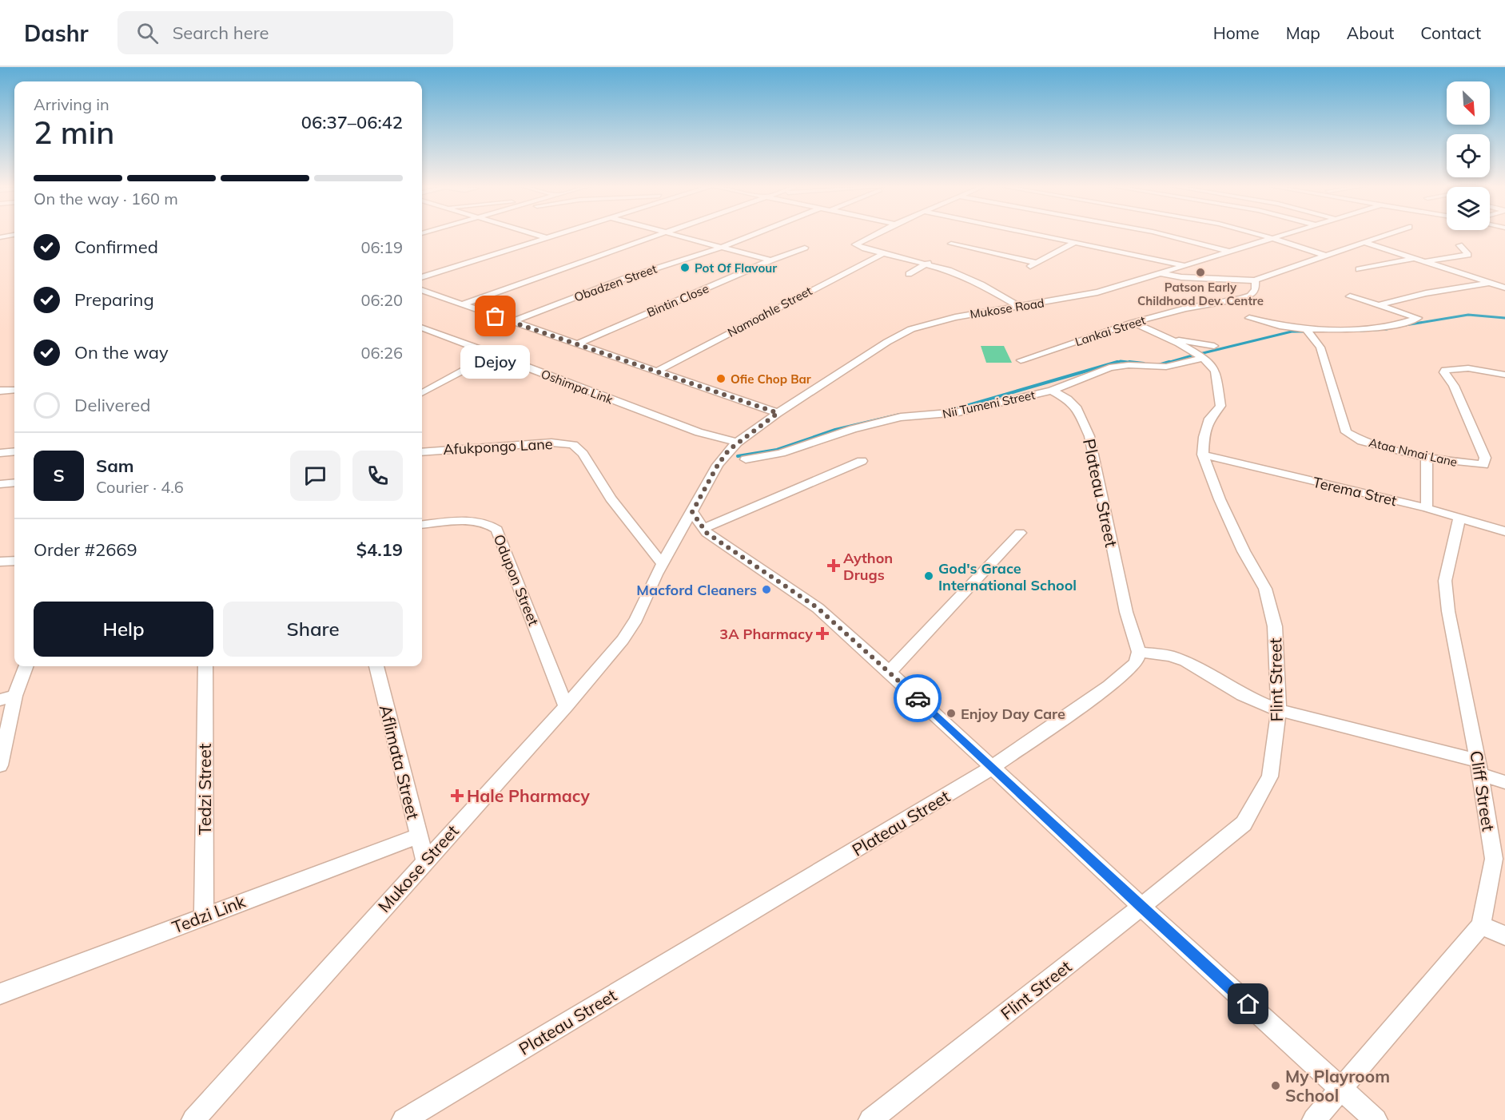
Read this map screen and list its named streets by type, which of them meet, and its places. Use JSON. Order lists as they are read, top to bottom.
{
  "streets": {
    "street": [
      "Obadzen Street",
      "Bintin Close",
      "Mukose Road",
      "Namoahle Street",
      "Lankai Street",
      "Oshimpa Link",
      "Nii Tumeni Street",
      "Afukpongo Lane",
      "Ataa Nmai Lane",
      "Terema Stret",
      "Plateau Street",
      "Odupon Street",
      "Flint Street",
      "Aflimata Street",
      "Tedzi Street",
      "Cliff Street",
      "Mukose Street",
      "Tedzi Link"
    ]
  },
  "crossings": [
    ["Mukose Road", "Oshimpa Link"],
    ["Mukose Road", "Mukose Street"],
    ["Lankai Street", "Flint Street"],
    ["Nii Tumeni Street", "Plateau Street"],
    ["Nii Tumeni Street", "Flint Street"],
    ["Afukpongo Lane", "Mukose Street"],
    ["Terema Stret", "Flint Street"],
    ["Terema Stret", "Cliff Street"],
    ["Odupon Street", "Mukose Street"],
    ["Aflimata Street", "Mukose Street"],
    ["Aflimata Street", "Tedzi Link"],
    ["Tedzi Street", "Tedzi Link"]
  ],
  "places": {
    "other": [
      "Pot Of Flavour",
      "Patson Early Childhood Dev. Centre",
      "Dejoy",
      "Ofie Chop Bar",
      "God's Grace International School",
      "Macford Cleaners",
      "Enjoy Day Care",
      "My Playroom School"
    ],
    "health": ["Aython Drugs", "3A Pharmacy", "Hale Pharmacy"]
  },
  "north": "bottom right",
  "page": {
    "header": "Dashr",
    "search": "Search here",
    "nav": [
      "Home",
      "Map",
      "About",
      "Contact"
    ],
    "heading": ["2 min", "Arriving in", "06:37–06:42"],
    "panel": [
      "Sam",
      "Courier · 4.6",
      "Order #2669",
      "$4.19"
    ],
    "bar": "On the way · 160 m",
    "list": [
      ["Confirmed", "06:19"],
      ["Preparing", "06:20"],
      ["On the way", "06:26"],
      "Delivered"
    ],
    "bubble": "Dejoy",
    "round": "S",
    "buttons": ["Help", "Share"]
  }
}
